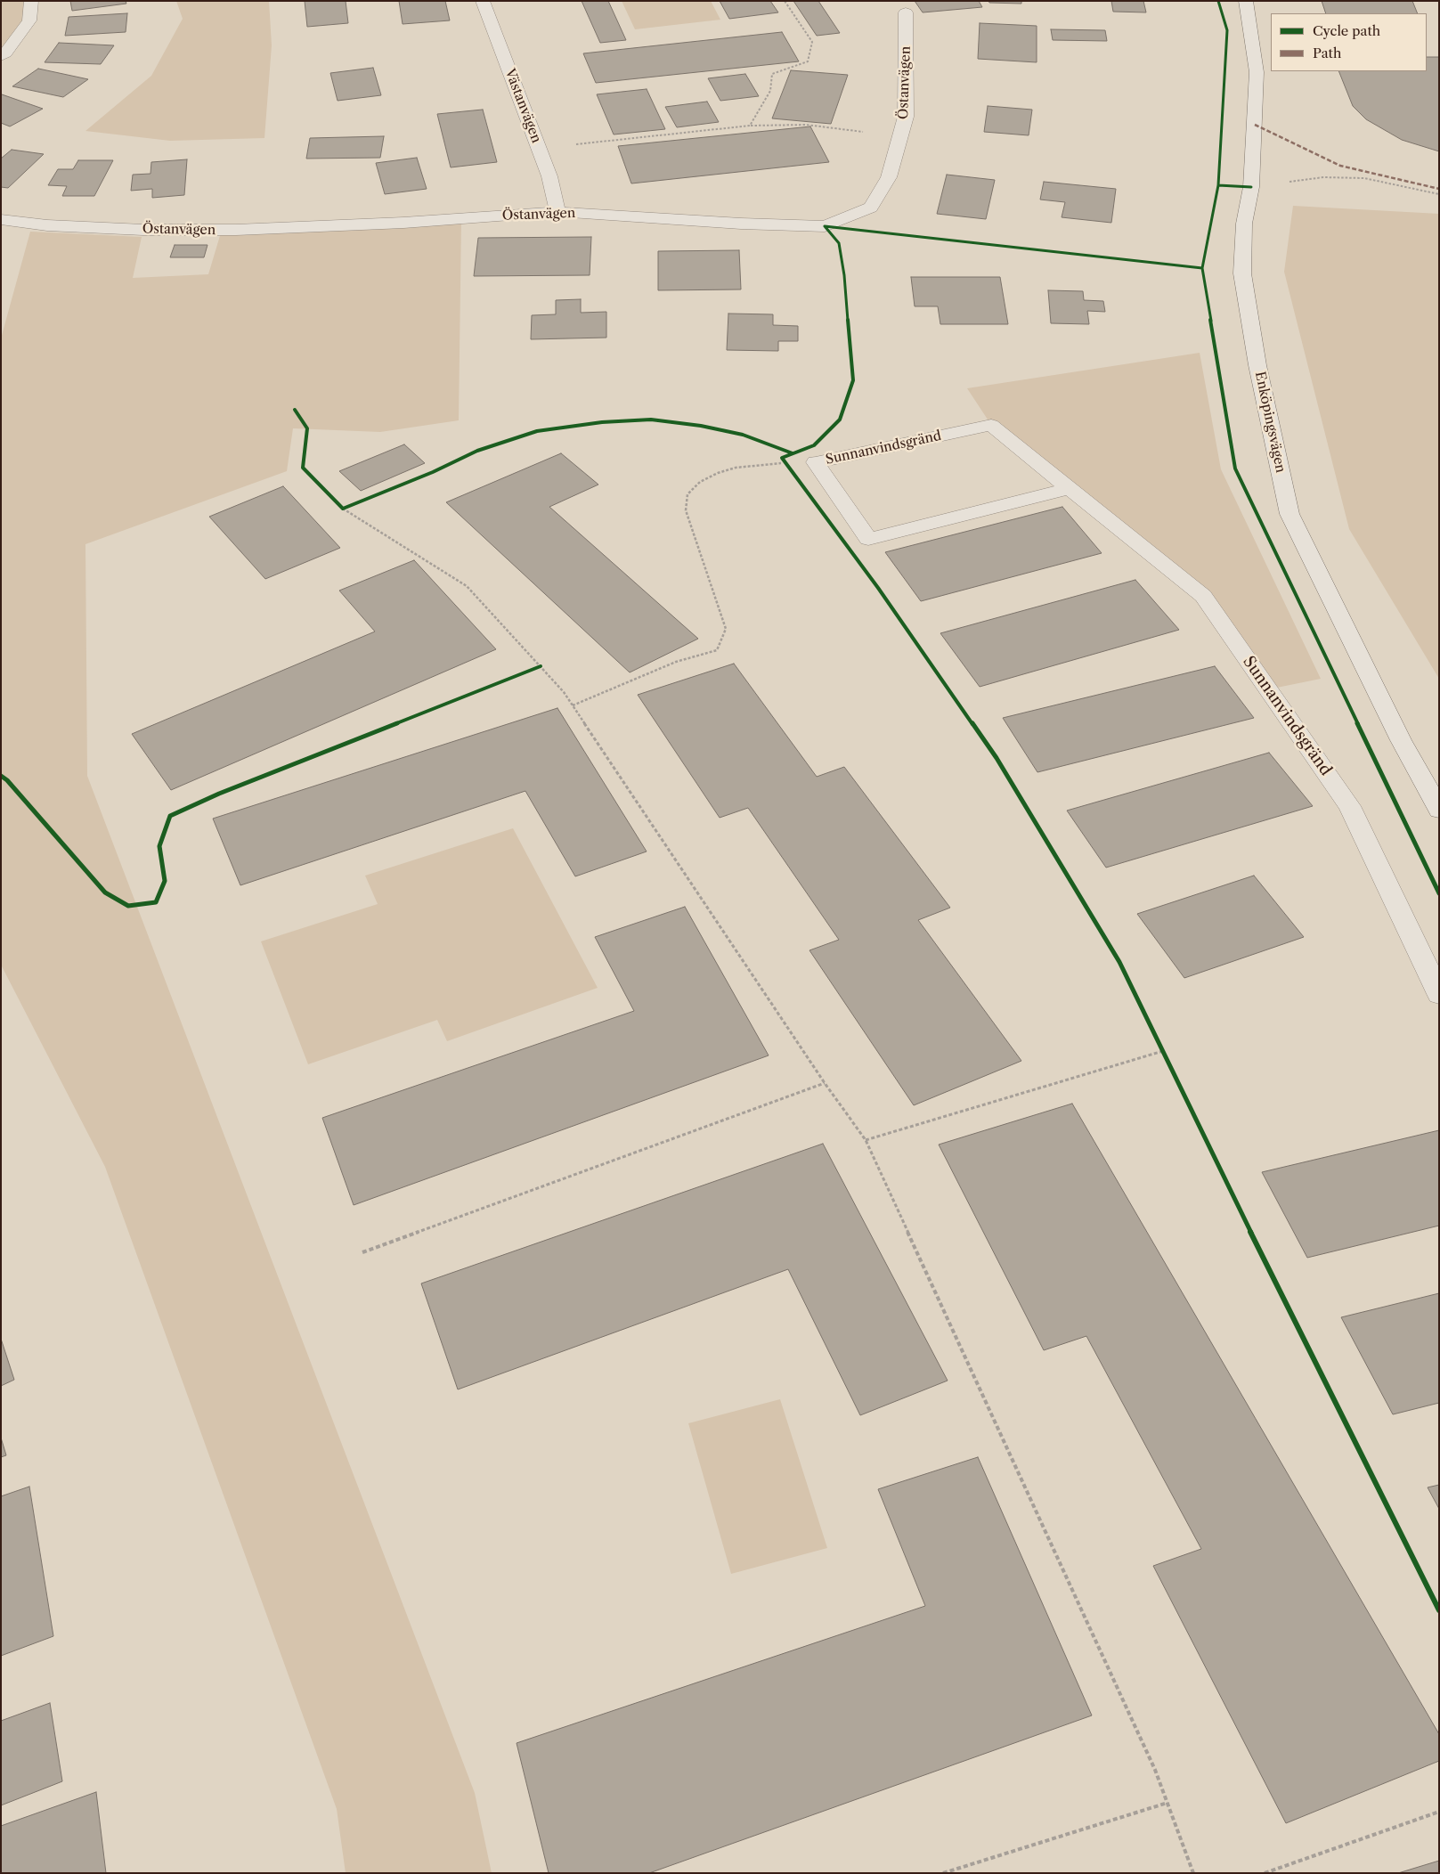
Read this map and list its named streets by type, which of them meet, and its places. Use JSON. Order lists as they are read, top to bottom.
{
  "streets": {
    "street": [
      "Östanvägen",
      "Västanvägen",
      "Enköpingsvägen",
      "Sunnanvindsgränd"
    ]
  },
  "crossings": [
    ["Östanvägen", "Västanvägen"]
  ],
  "legend": ["Cycle path", "Path"]
}
